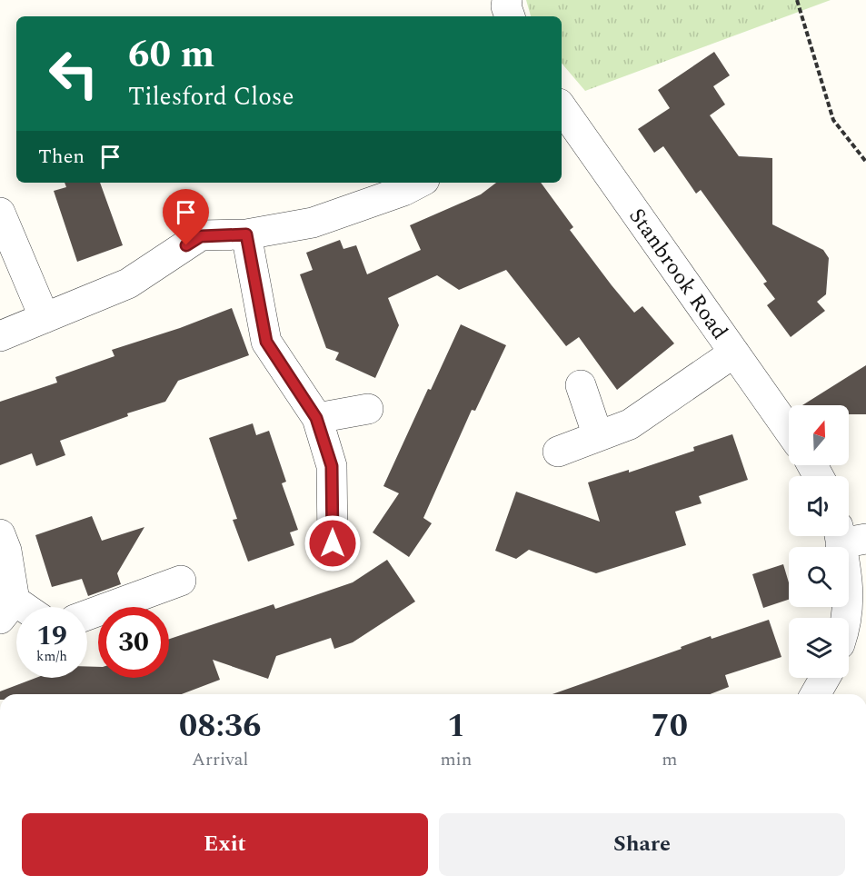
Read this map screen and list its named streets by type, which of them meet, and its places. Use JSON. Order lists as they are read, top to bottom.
{
  "streets": {
    "street": ["Stanbrook Road"]
  },
  "north": "top",
  "page": {
    "turn": ["60 m", "Tilesford Close"],
    "then": "Then",
    "speed": "19 km/h",
    "limit": "30",
    "eta": [
      "08:36",
      "Arrival",
      "1",
      "min",
      "70",
      "m"
    ],
    "buttons": ["Exit", "Share"]
  }
}
